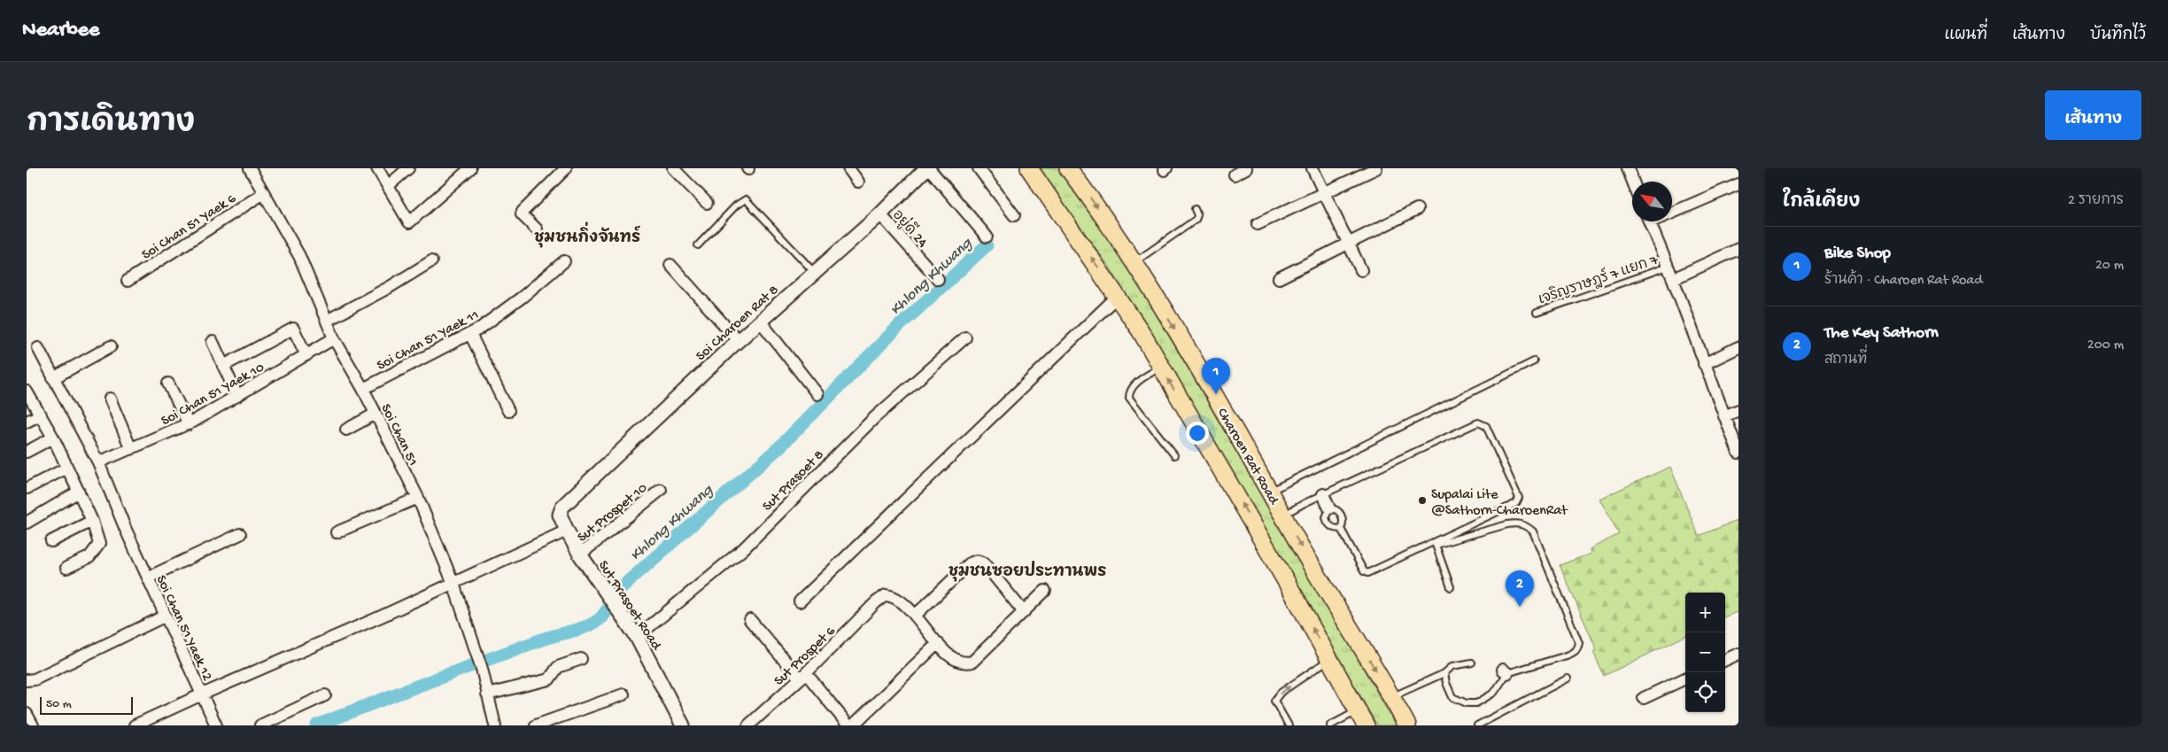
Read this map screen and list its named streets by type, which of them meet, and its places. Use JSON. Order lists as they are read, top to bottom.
{
  "streets": {
    "main road": ["Charoen Rat Road"],
    "street": [
      "Soi Chan 51 Yaek 6",
      "อยู่ดี 24",
      "Soi Charoen Rat 8",
      "Soi Chan 51 Yaek 11",
      "Soi Chan 51 Yaek 10",
      "Soi Chan 51",
      "Sut Prasoet 8",
      "Sut Prospet 10",
      "Sut Prasoet Road",
      "Soi Chan 51 Yaek 12",
      "Sut Prospet 6"
    ],
    "lane": ["เจริญราษฎร์ 7 แยก 7"]
  },
  "crossings": [
    ["Soi Chan 51 Yaek 6", "Soi Chan 51"],
    ["อยู่ดี 24", "Soi Charoen Rat 8"],
    ["Soi Charoen Rat 8", "Sut Prasoet Road"],
    ["Soi Chan 51 Yaek 11", "Soi Chan 51"],
    ["Soi Chan 51 Yaek 10", "Soi Chan 51"],
    ["Soi Chan 51 Yaek 10", "Soi Chan 51 Yaek 12"],
    ["Soi Chan 51", "Soi Chan 51 Yaek 12"],
    ["Sut Prasoet 8", "Sut Prasoet Road"],
    ["Sut Prospet 10", "Sut Prasoet Road"],
    ["Sut Prasoet Road", "Soi Chan 51 Yaek 12"]
  ],
  "districts": ["ชุมชนกิ่งจันทร์", "ชุมชนซอยประทานพร"],
  "water": ["Khlong Khwang"],
  "places": ["Supalai Lite @Sathorn-CharoenRat"],
  "scale_bar": "50 m",
  "north": "top left",
  "page": {
    "header": "Nearbee",
    "nav": ["แผนที่", "เส้นทาง", "บันทึกไว้"],
    "title": "การเดินทาง",
    "buttons": "เส้นทาง",
    "heading": ["ใกล้เคียง", "2 รายการ"],
    "list": [
      {
        "mark": "1",
        "name": "Bike Shop",
        "note": "ร้านค้า · Charoen Rat Road",
        "value": "20 m"
      },
      {
        "mark": "2",
        "name": "The Key Sathorn",
        "note": "สถานที่",
        "value": "200 m"
      }
    ],
    "pins": ["1", "2"],
    "map_buttons": ["+", "−"],
    "scale": "50 m"
  }
}
